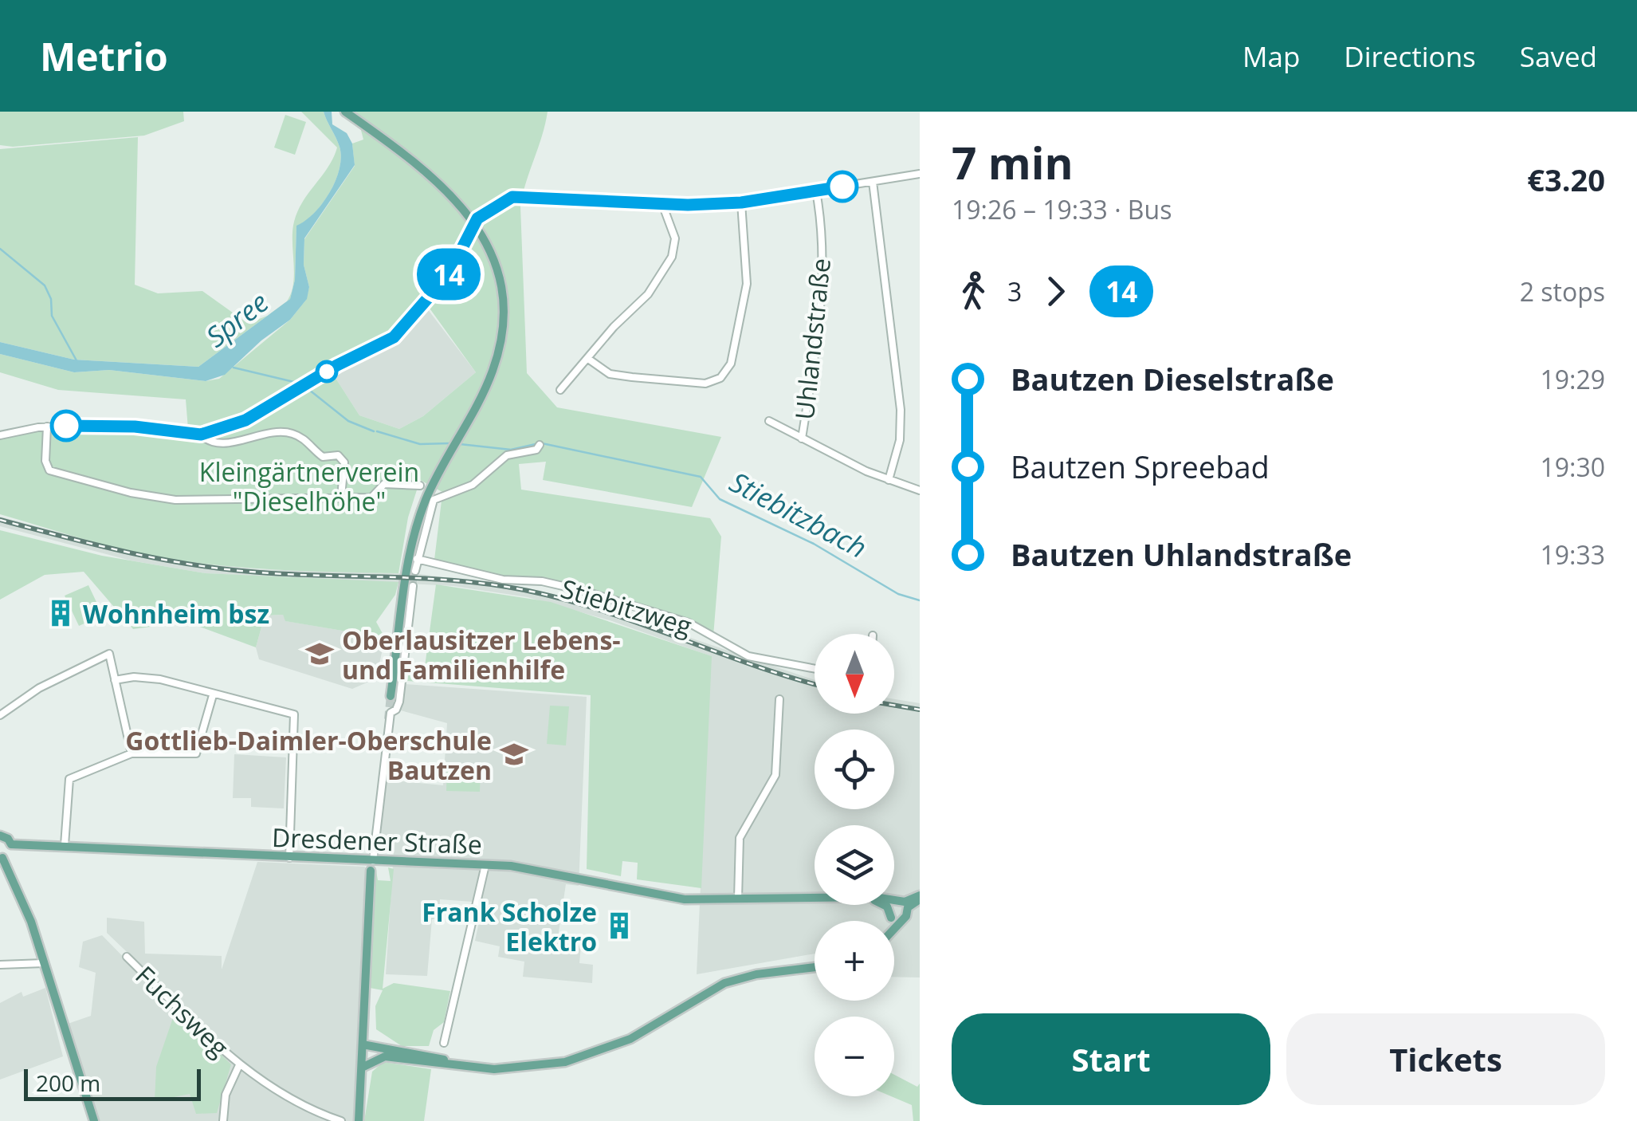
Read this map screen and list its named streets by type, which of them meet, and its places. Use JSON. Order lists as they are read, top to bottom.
{
  "streets": {
    "main road": ["Dresdener Straße"],
    "street": ["Uhlandstraße", "Stiebitzweg", "Fuchsweg"]
  },
  "water": ["Spree", "Stiebitzbach"],
  "parks": ["Kleingärtnerverein \"Dieselhöhe\""],
  "places": {
    "building": ["Wohnheim bsz", "Frank Scholze Elektro"],
    "school or university": ["Oberlausitzer Lebens- und Familienhilfe", "Gottlieb-Daimler-Oberschule Bautzen"]
  },
  "lines": ["bus line 14"],
  "scale_bar": "200 m",
  "north": "bottom",
  "page": {
    "header": "Metrio",
    "nav": ["Map", "Directions", "Saved"],
    "on_map": "14",
    "heading": ["7 min", "19:26 – 19:33 · Bus", "€3.20"],
    "legs": ["3", "14", "2 stops"],
    "list": [
      {
        "name": "Bautzen Dieselstraße",
        "value": "19:29"
      },
      {
        "name": "Bautzen Spreebad",
        "value": "19:30"
      },
      {
        "name": "Bautzen Uhlandstraße",
        "value": "19:33"
      }
    ],
    "map_buttons": ["+", "−"],
    "buttons": ["Start", "Tickets"],
    "scale": "200 m"
  }
}
